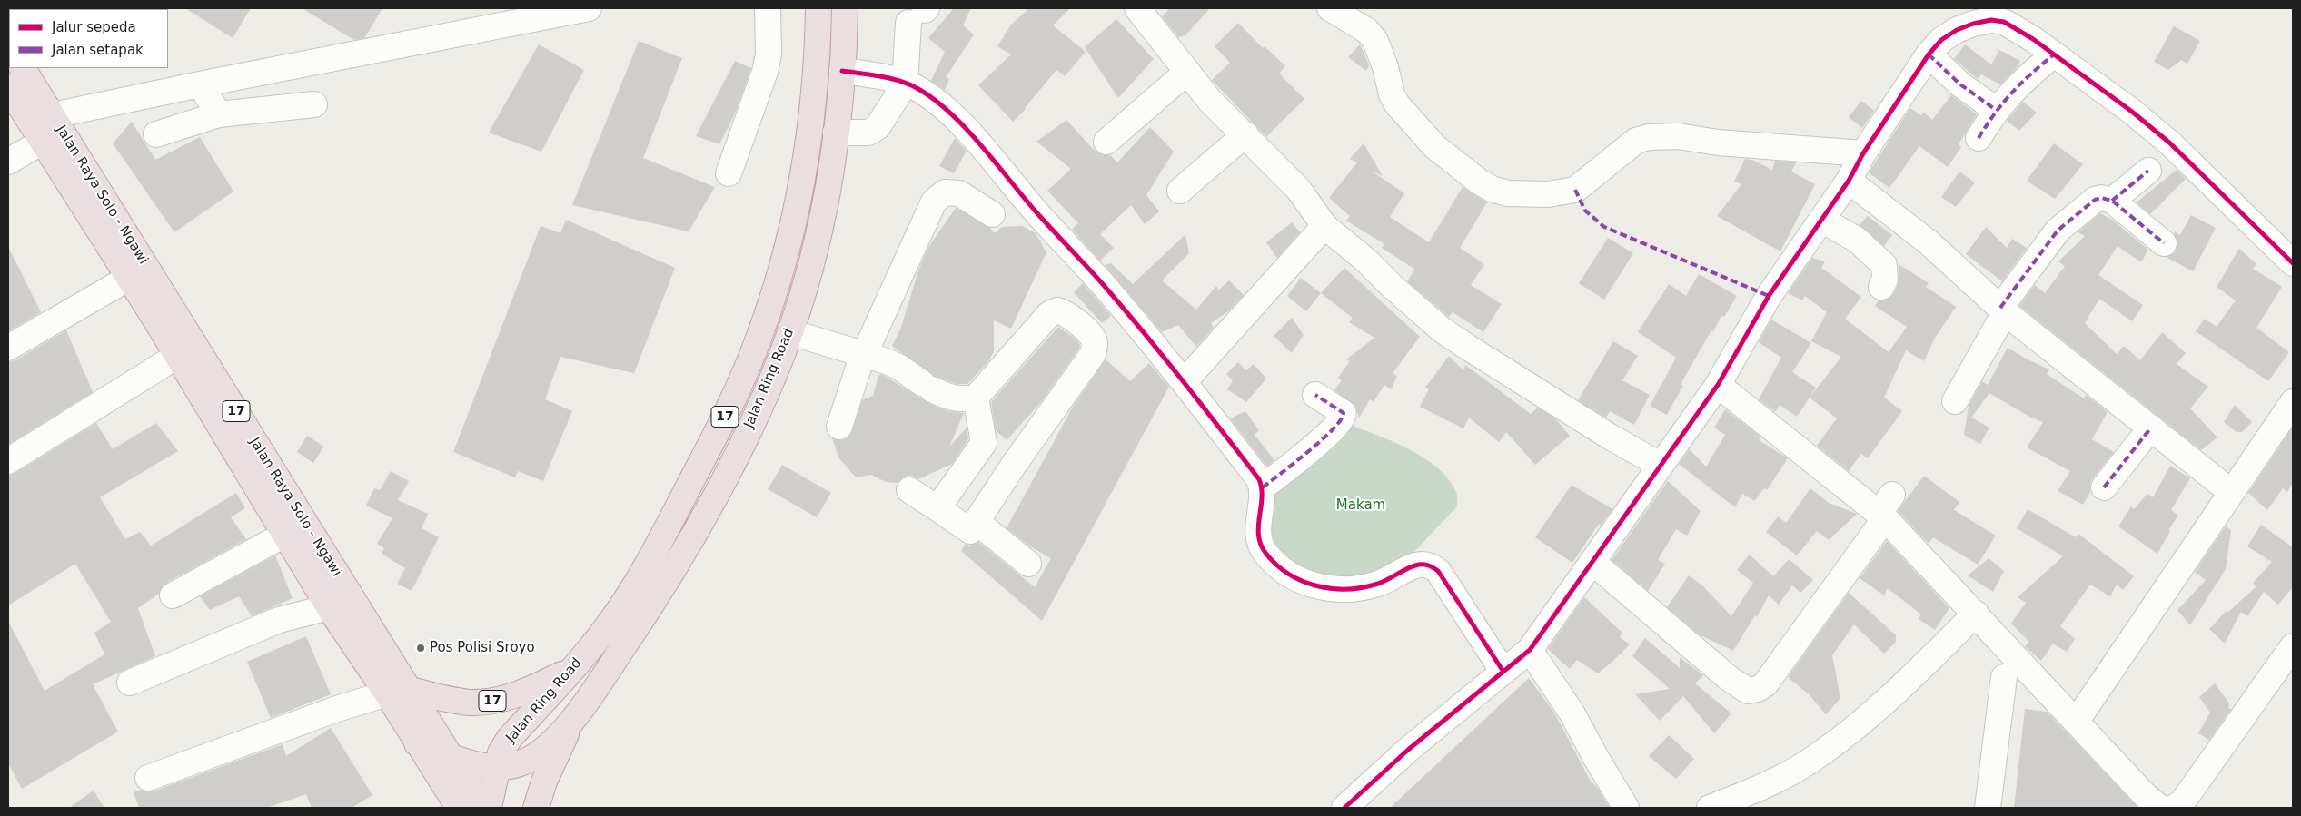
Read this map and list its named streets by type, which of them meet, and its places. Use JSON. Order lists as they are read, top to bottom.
{
  "streets": {
    "highway": ["Jalan Raya Solo - Ngawi", "Jalan Ring Road", "17"]
  },
  "crossings": [
    ["Jalan Raya Solo - Ngawi", "17"],
    ["Jalan Ring Road", "17"]
  ],
  "parks": ["Makam"],
  "places": ["Pos Polisi Sroyo"],
  "legend": ["Jalur sepeda", "Jalan setapak"]
}
